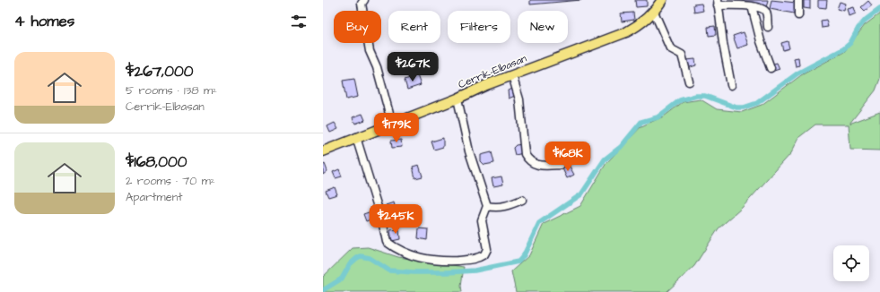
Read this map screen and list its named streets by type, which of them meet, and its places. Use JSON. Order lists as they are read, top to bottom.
{
  "streets": {
    "main road": ["Cerrik-Elbasan"]
  },
  "page": {
    "heading": "4 homes",
    "chip": [
      "Buy",
      "Rent",
      "Filters",
      "New"
    ],
    "list": [
      {
        "name": "$267,000",
        "note": "5 rooms · 138 m² · Cerrik-Elbasan"
      },
      {
        "name": "$168,000",
        "note": "2 rooms · 70 m² · Apartment"
      }
    ],
    "price": [
      "$267K",
      "$179K",
      "$168K",
      "$245K"
    ]
  }
}
